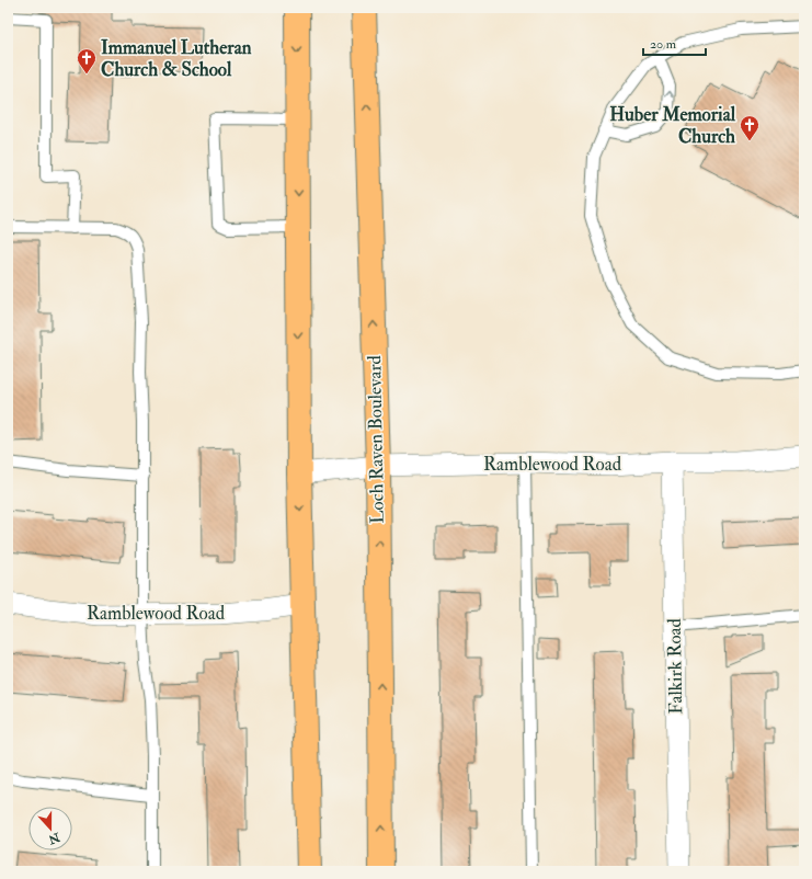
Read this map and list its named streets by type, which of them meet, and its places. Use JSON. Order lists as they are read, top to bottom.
{
  "streets": {
    "main road": ["Loch Raven Boulevard"],
    "street": ["Ramblewood Road", "Falkirk Road"]
  },
  "crossings": [
    ["Loch Raven Boulevard", "Ramblewood Road"],
    ["Ramblewood Road", "Falkirk Road"]
  ],
  "places": {
    "church": ["Immanuel Lutheran Church & School", "Huber Memorial Church"]
  },
  "scale_bar": "20 m",
  "north": "bottom"
}
